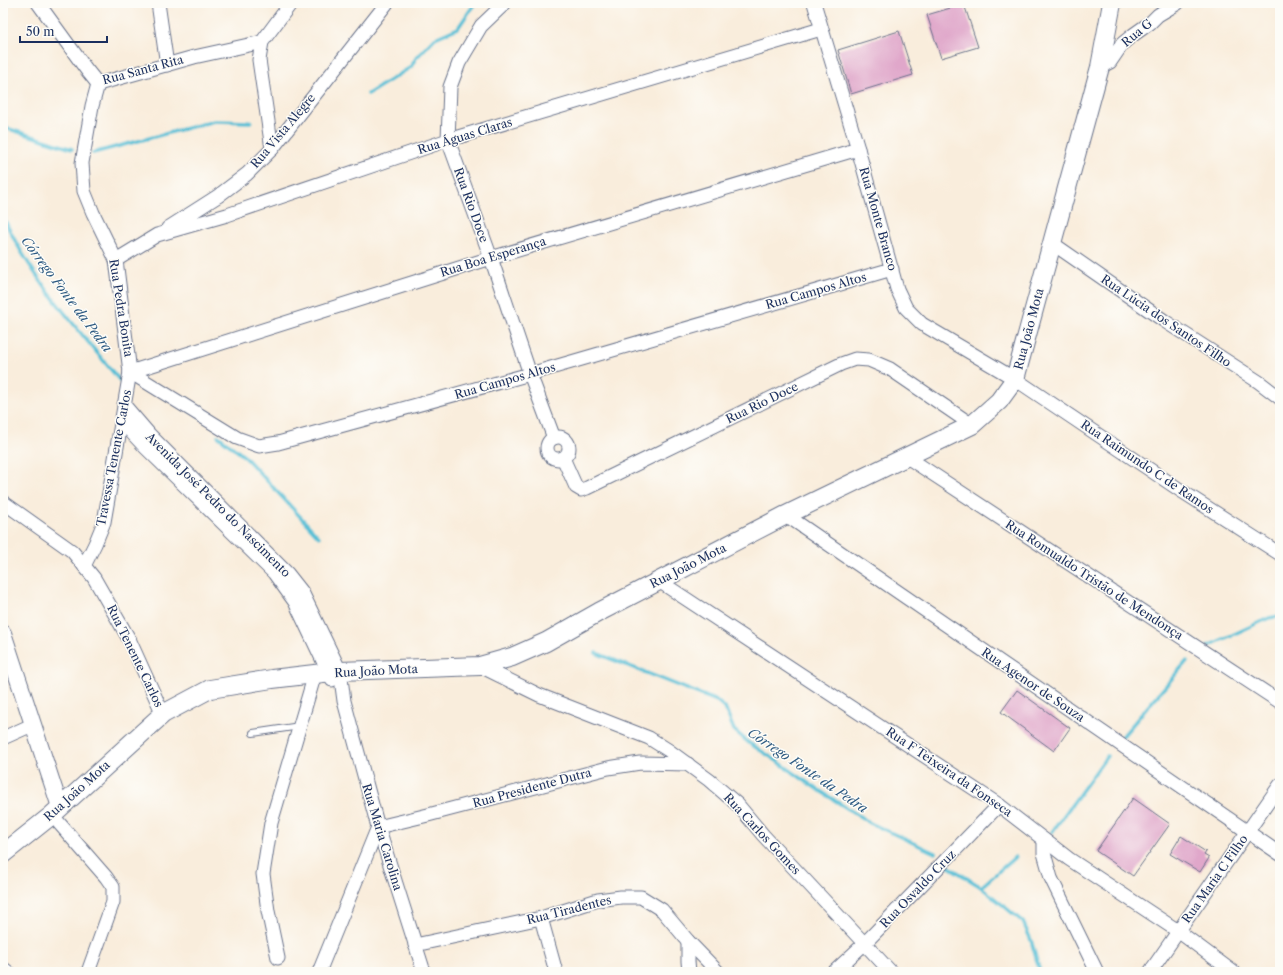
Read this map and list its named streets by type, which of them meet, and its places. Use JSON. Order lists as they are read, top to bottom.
{
  "streets": {
    "main road": ["Rua João Mota"],
    "street": [
      "Rua G",
      "Rua Santa Rita",
      "Rua Vista Alegre",
      "Rua Águas Claras",
      "Rua Rio Doce",
      "Rua Monte Branco",
      "Rua Boa Esperança",
      "Rua Campos Altos",
      "Rua Pedra Bonita",
      "Rua Lúcia dos Santos Filho",
      "Travessa Tenente Carlos",
      "Rua Raimundo C de Ramos",
      "Avenida José Pedro do Nascimento",
      "Rua Romualdo Tristão de Mendonça",
      "Rua Tenente Carlos",
      "Rua Agenor de Souza",
      "Rua F Teixeira da Fonseca",
      "Rua Presidente Dutra",
      "Rua Carlos Gomes",
      "Rua Maria Carolina",
      "Rua Maria C Filho",
      "Rua Osvaldo Cruz",
      "Rua Tiradentes"
    ]
  },
  "crossings": [
    ["Rua G", "Rua João Mota"],
    ["Rua Santa Rita", "Rua Pedra Bonita"],
    ["Rua Vista Alegre", "Rua Águas Claras"],
    ["Rua Águas Claras", "Rua Rio Doce"],
    ["Rua Águas Claras", "Rua Monte Branco"],
    ["Rua Águas Claras", "Rua Pedra Bonita"],
    ["Rua Rio Doce", "Rua Boa Esperança"],
    ["Rua Rio Doce", "Rua Campos Altos"],
    ["Rua Rio Doce", "Rua João Mota"],
    ["Rua Monte Branco", "Rua Boa Esperança"],
    ["Rua Monte Branco", "Rua Campos Altos"],
    ["Rua Monte Branco", "Rua João Mota"],
    ["Rua Monte Branco", "Rua Raimundo C de Ramos"],
    ["Rua Boa Esperança", "Rua Campos Altos"],
    ["Rua Boa Esperança", "Rua Pedra Bonita"],
    ["Rua Boa Esperança", "Travessa Tenente Carlos"],
    ["Rua Campos Altos", "Rua Pedra Bonita"],
    ["Rua Campos Altos", "Travessa Tenente Carlos"],
    ["Rua Pedra Bonita", "Travessa Tenente Carlos"],
    ["Rua Lúcia dos Santos Filho", "Rua João Mota"],
    ["Rua João Mota", "Rua Raimundo C de Ramos"],
    ["Rua João Mota", "Avenida José Pedro do Nascimento"],
    ["Rua João Mota", "Rua Romualdo Tristão de Mendonça"],
    ["Rua João Mota", "Rua Tenente Carlos"],
    ["Rua João Mota", "Rua Agenor de Souza"],
    ["Rua João Mota", "Rua F Teixeira da Fonseca"],
    ["Rua João Mota", "Rua Carlos Gomes"],
    ["Rua João Mota", "Rua Maria Carolina"],
    ["Travessa Tenente Carlos", "Avenida José Pedro do Nascimento"],
    ["Travessa Tenente Carlos", "Rua Tenente Carlos"],
    ["Avenida José Pedro do Nascimento", "Rua Maria Carolina"],
    ["Rua Agenor de Souza", "Rua Maria C Filho"],
    ["Rua F Teixeira da Fonseca", "Rua Maria C Filho"],
    ["Rua F Teixeira da Fonseca", "Rua Osvaldo Cruz"],
    ["Rua Presidente Dutra", "Rua Carlos Gomes"],
    ["Rua Presidente Dutra", "Rua Maria Carolina"],
    ["Rua Carlos Gomes", "Rua Osvaldo Cruz"],
    ["Rua Maria Carolina", "Rua Tiradentes"]
  ],
  "water": ["Córrego Fonte da Pedra"],
  "scale_bar": "50 m"
}
